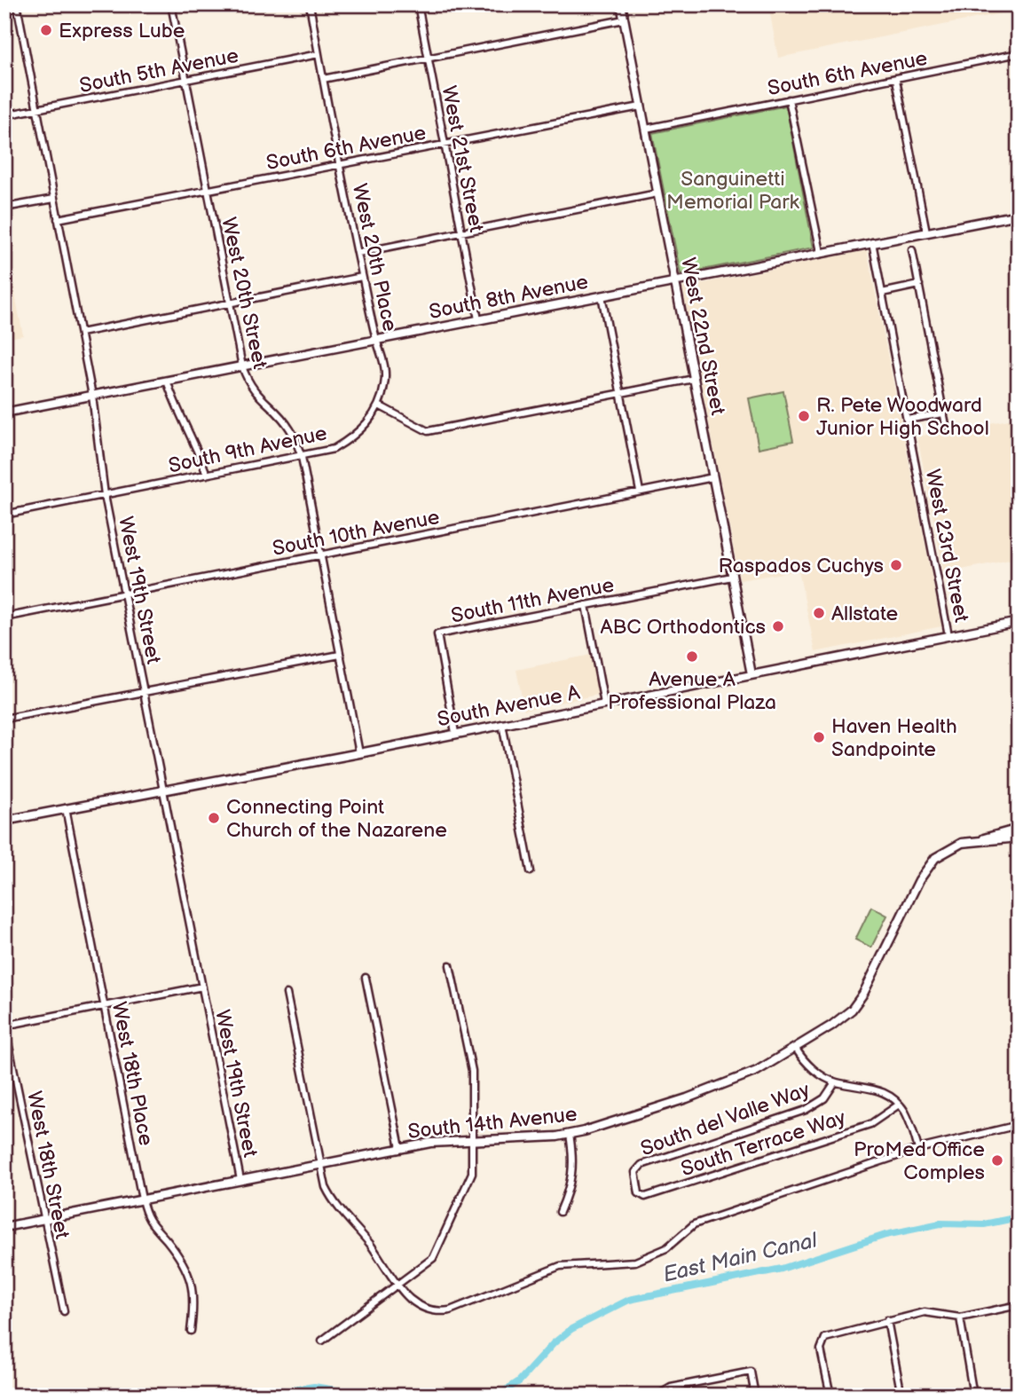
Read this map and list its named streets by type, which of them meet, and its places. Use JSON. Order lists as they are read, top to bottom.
{
  "streets": {
    "street": [
      "South 5th Avenue",
      "South 6th Avenue",
      "West 21st Street",
      "West 20th Place",
      "West 20th Street",
      "South 8th Avenue",
      "West 22nd Street",
      "South 9th Avenue",
      "South 10th Avenue",
      "West 23rd Street",
      "West 19th Street",
      "South 11th Avenue",
      "South Avenue A",
      "West 18th Place",
      "South del Valle Way",
      "South 14th Avenue",
      "South Terrace Way",
      "West 18th Street"
    ]
  },
  "crossings": [
    ["South 5th Avenue", "West 20th Place"],
    ["South 5th Avenue", "West 20th Street"],
    ["South 5th Avenue", "West 19th Street"],
    ["South 6th Avenue", "West 21st Street"],
    ["South 6th Avenue", "West 20th Place"],
    ["South 6th Avenue", "West 20th Street"],
    ["South 6th Avenue", "West 22nd Street"],
    ["South 6th Avenue", "West 19th Street"],
    ["West 21st Street", "South 8th Avenue"],
    ["West 20th Place", "South 8th Avenue"],
    ["West 20th Place", "South 9th Avenue"],
    ["West 20th Street", "South 8th Avenue"],
    ["West 20th Street", "South 9th Avenue"],
    ["West 20th Street", "South 10th Avenue"],
    ["West 20th Street", "South Avenue A"],
    ["South 8th Avenue", "West 22nd Street"],
    ["South 8th Avenue", "West 23rd Street"],
    ["South 8th Avenue", "West 19th Street"],
    ["West 22nd Street", "South 10th Avenue"],
    ["West 22nd Street", "South 11th Avenue"],
    ["West 22nd Street", "South Avenue A"],
    ["South 9th Avenue", "West 19th Street"],
    ["South 10th Avenue", "West 19th Street"],
    ["West 23rd Street", "South Avenue A"],
    ["West 19th Street", "South Avenue A"],
    ["West 19th Street", "South 14th Avenue"],
    ["South 11th Avenue", "South Avenue A"],
    ["South Avenue A", "West 18th Place"],
    ["West 18th Place", "South 14th Avenue"],
    ["South del Valle Way", "South Terrace Way"],
    ["South 14th Avenue", "West 18th Street"]
  ],
  "water": ["East Main Canal"],
  "parks": ["Sanguinetti Memorial Park"],
  "places": [
    "Express Lube",
    "R. Pete Woodward Junior High School",
    "Raspados Cuchys",
    "Allstate",
    "ABC Orthodontics",
    "Avenue A Professional Plaza",
    "Haven Health Sandpointe",
    "Connecting Point Church of the Nazarene",
    "ProMed Office Comples"
  ]
}
